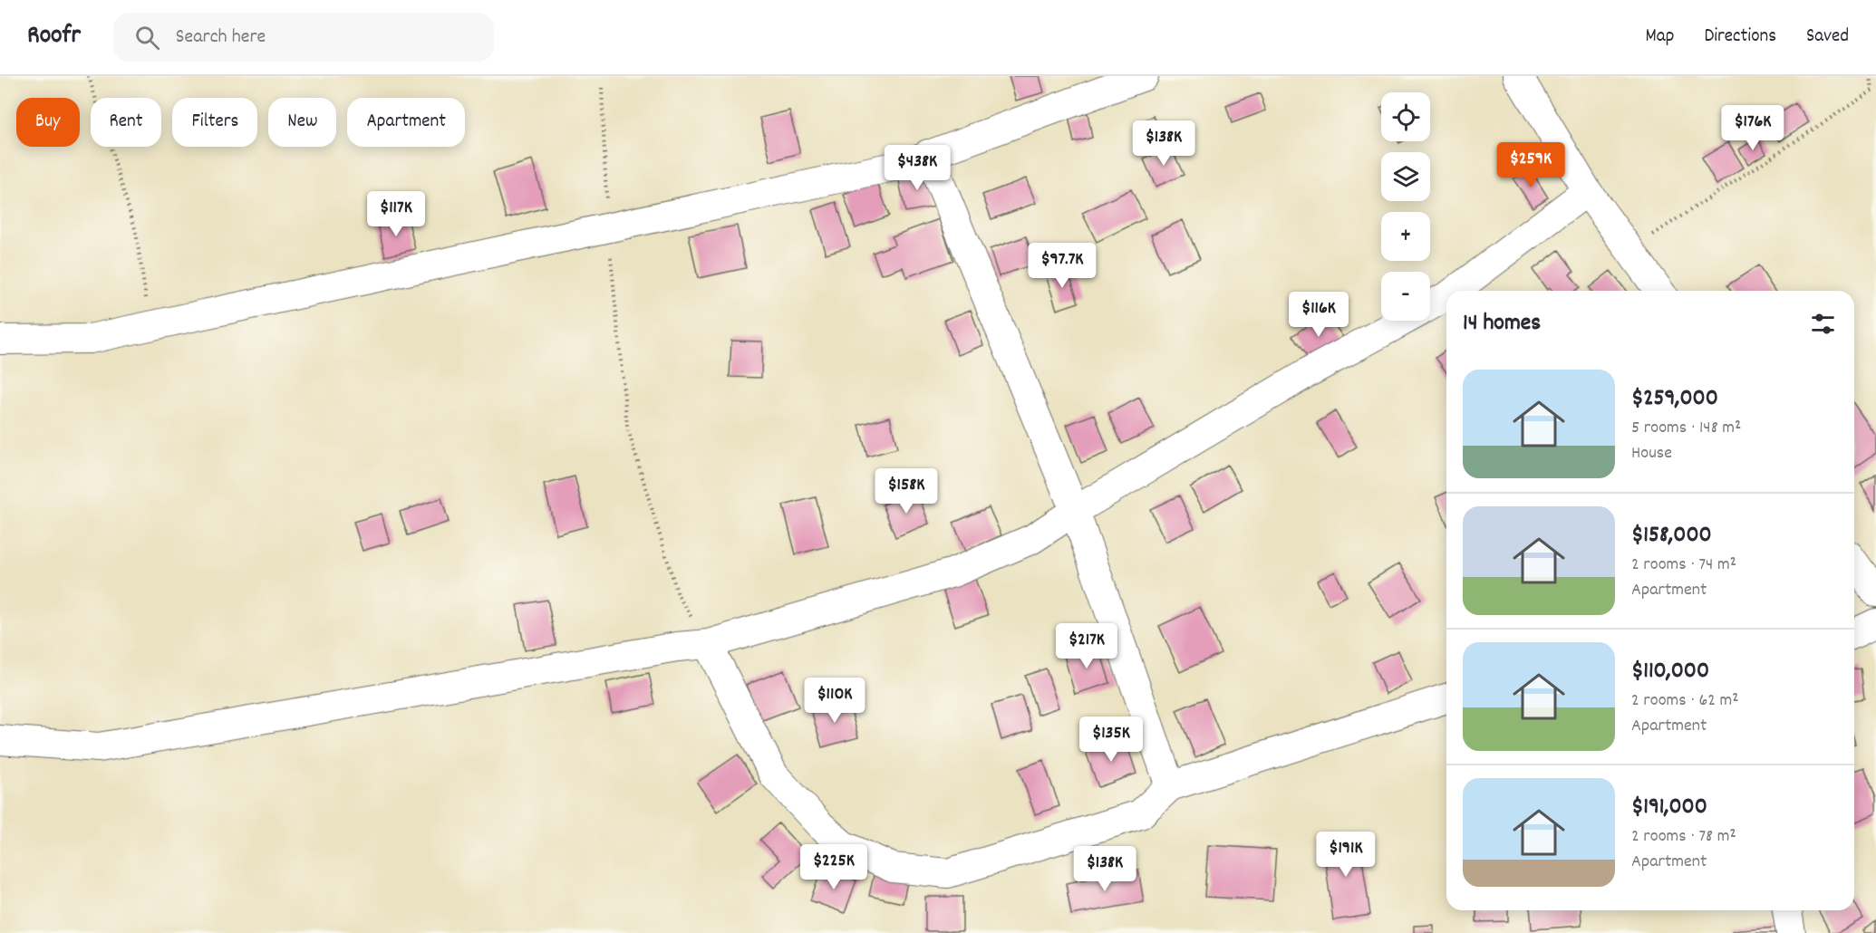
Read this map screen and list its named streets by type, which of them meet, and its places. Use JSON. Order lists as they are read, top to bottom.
{
  "page": {
    "header": "Roofr",
    "search": "Search here",
    "nav": ["Map", "Directions", "Saved"],
    "map_buttons": ["+", "−"],
    "chip": [
      "Buy",
      "Rent",
      "Filters",
      "New",
      "Apartment"
    ],
    "price": [
      "$176K",
      "$138K",
      "$259K",
      "$438K",
      "$117K",
      "$97.7K",
      "$116K",
      "$158K",
      "$217K",
      "$110K",
      "$135K",
      "$191K",
      "$225K",
      "$138K"
    ],
    "heading": "14 homes",
    "list": [
      {
        "name": "$259,000",
        "note": "5 rooms · 148 m² · House"
      },
      {
        "name": "$158,000",
        "note": "2 rooms · 74 m² · Apartment"
      },
      {
        "name": "$110,000",
        "note": "2 rooms · 62 m² · Apartment"
      },
      {
        "name": "$191,000",
        "note": "2 rooms · 78 m² · Apartment"
      }
    ]
  }
}
